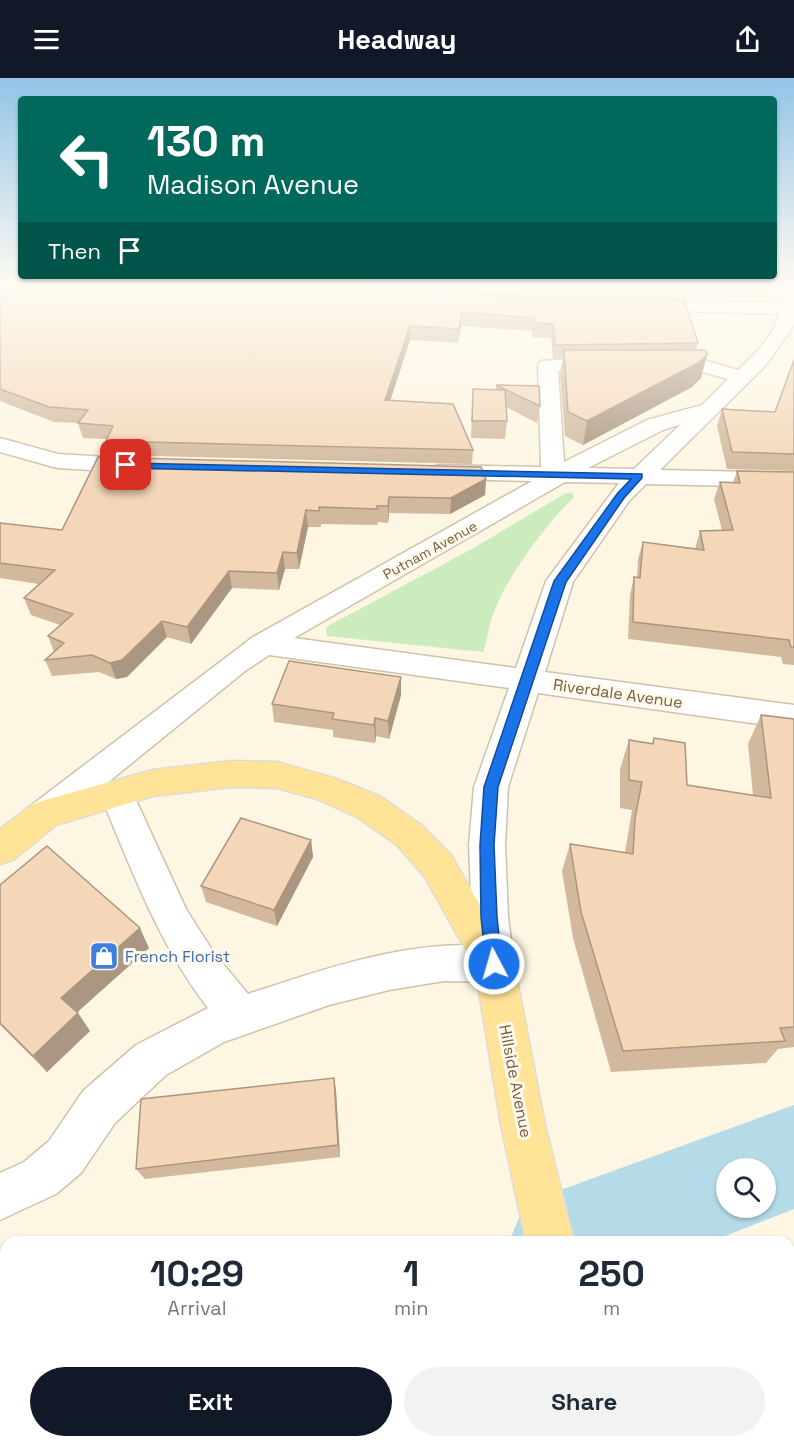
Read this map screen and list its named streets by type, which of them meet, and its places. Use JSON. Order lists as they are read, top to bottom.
{
  "streets": {
    "main road": ["Putnam Avenue", "Hillside Avenue"],
    "street": ["Riverdale Avenue"]
  },
  "crossings": [
    ["Putnam Avenue", "Riverdale Avenue"],
    ["Putnam Avenue", "Hillside Avenue"],
    ["Riverdale Avenue", "Hillside Avenue"]
  ],
  "places": {
    "shop": ["French Florist"]
  },
  "page": {
    "header": "Headway",
    "turn": ["130 m", "Madison Avenue"],
    "then": "Then",
    "eta": [
      "10:29",
      "Arrival",
      "1",
      "min",
      "250",
      "m"
    ],
    "buttons": ["Exit", "Share"]
  }
}
